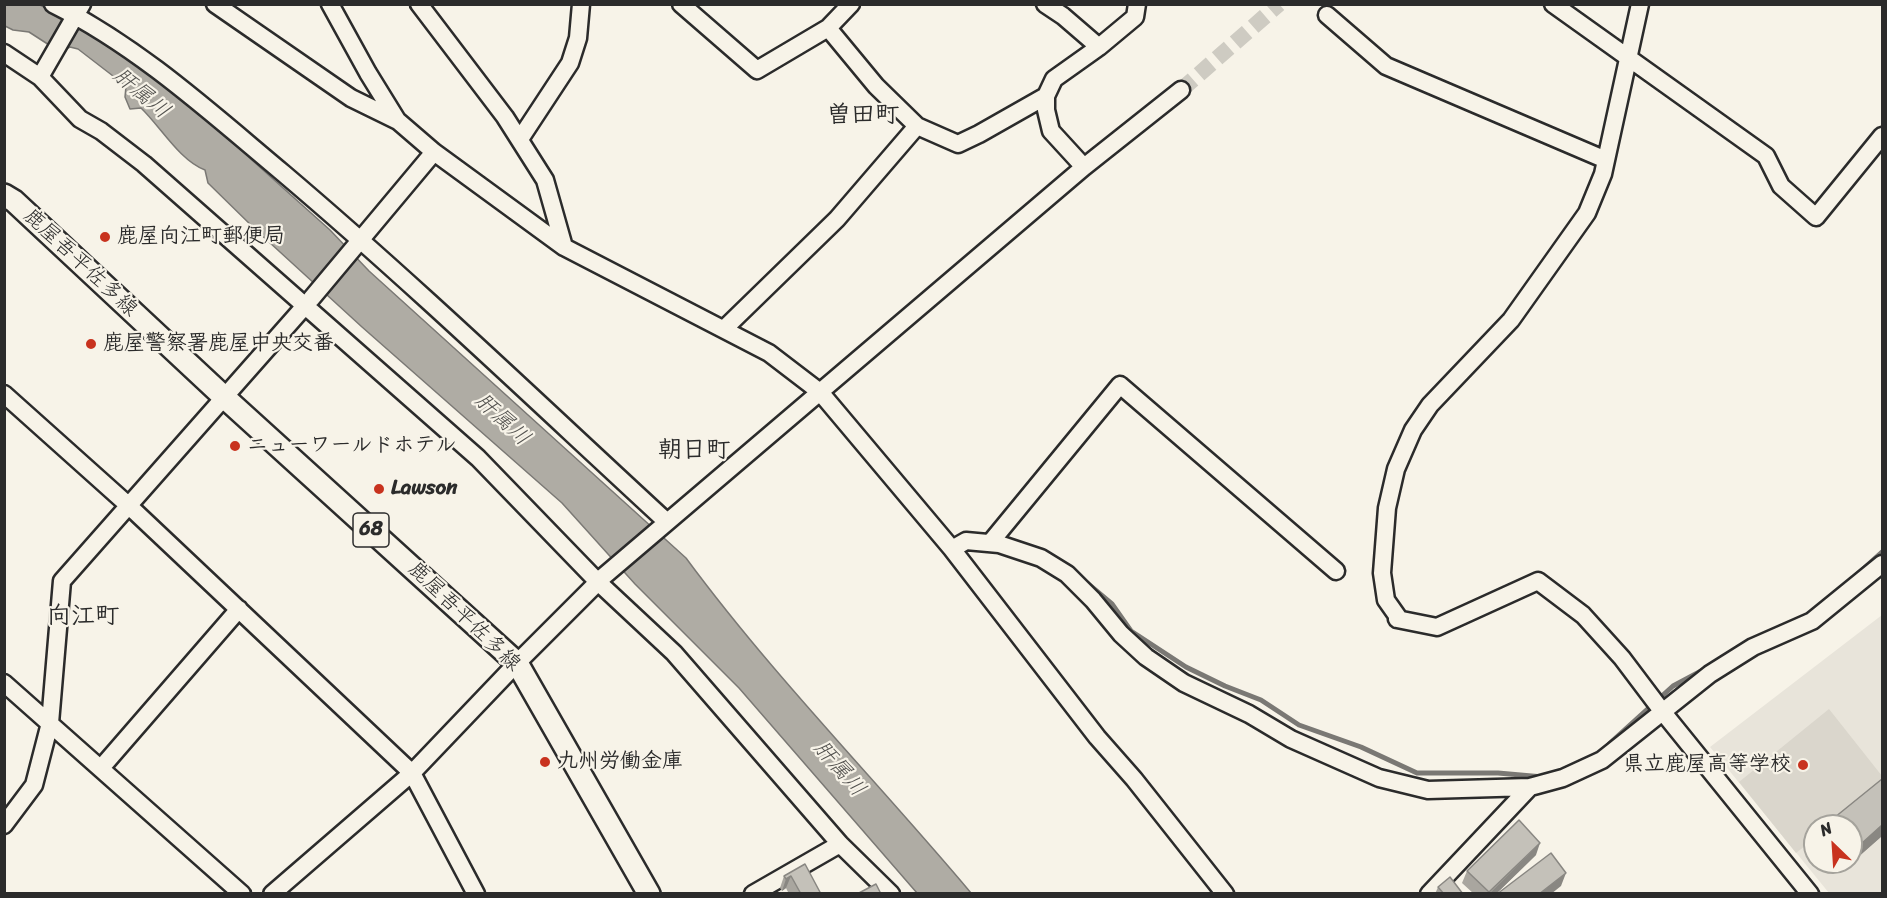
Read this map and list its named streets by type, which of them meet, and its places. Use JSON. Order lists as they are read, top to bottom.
{
  "streets": {
    "main road": ["鹿屋吾平佐多線", "68"]
  },
  "districts": ["曽田町", "朝日町", "向江町"],
  "water": ["肝属川"],
  "places": [
    "鹿屋向江町郵便局",
    "鹿屋警察署鹿屋中央交番",
    "ニューワールドホテル",
    "Lawson",
    "九州労働金庫",
    "県立鹿屋高等学校"
  ],
  "north": "top left"
}
